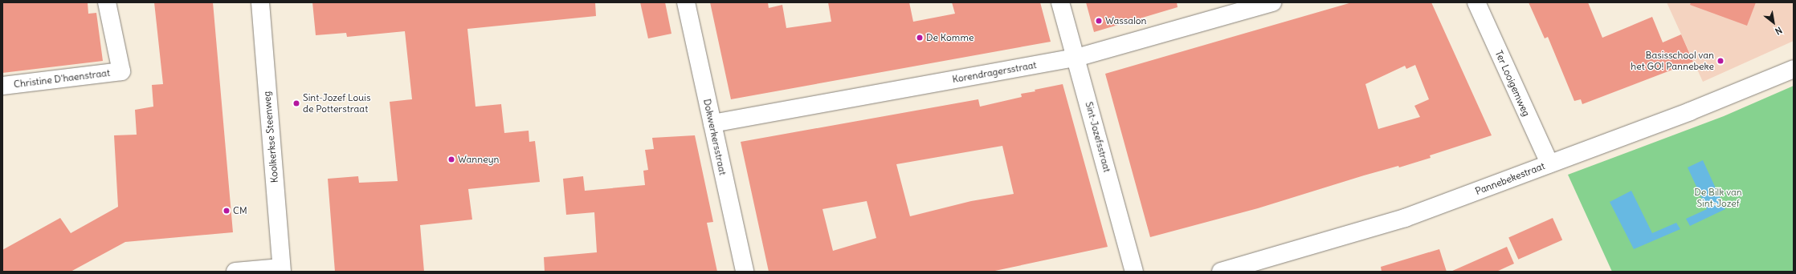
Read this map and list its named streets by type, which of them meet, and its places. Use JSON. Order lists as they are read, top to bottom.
{
  "streets": {
    "street": [
      "Korendragersstraat",
      "Christine D'haenstraat",
      "Ter Looigemweg",
      "Koolkerkse Steenweg",
      "Dokwerkersstraat",
      "Sint-Jozefsstraat",
      "Pannebekestraat"
    ]
  },
  "crossings": [
    ["Korendragersstraat", "Dokwerkersstraat"],
    ["Korendragersstraat", "Sint-Jozefsstraat"],
    ["Ter Looigemweg", "Pannebekestraat"]
  ],
  "parks": ["De Bilk van Sint-Jozef"],
  "places": [
    "Wassalon",
    "De Komme",
    "Basisschool van het GO! Pannebeke",
    "Sint-Jozef Louis de Potterstraat",
    "Wanneyn",
    "CM"
  ],
  "north": "bottom right"
}
